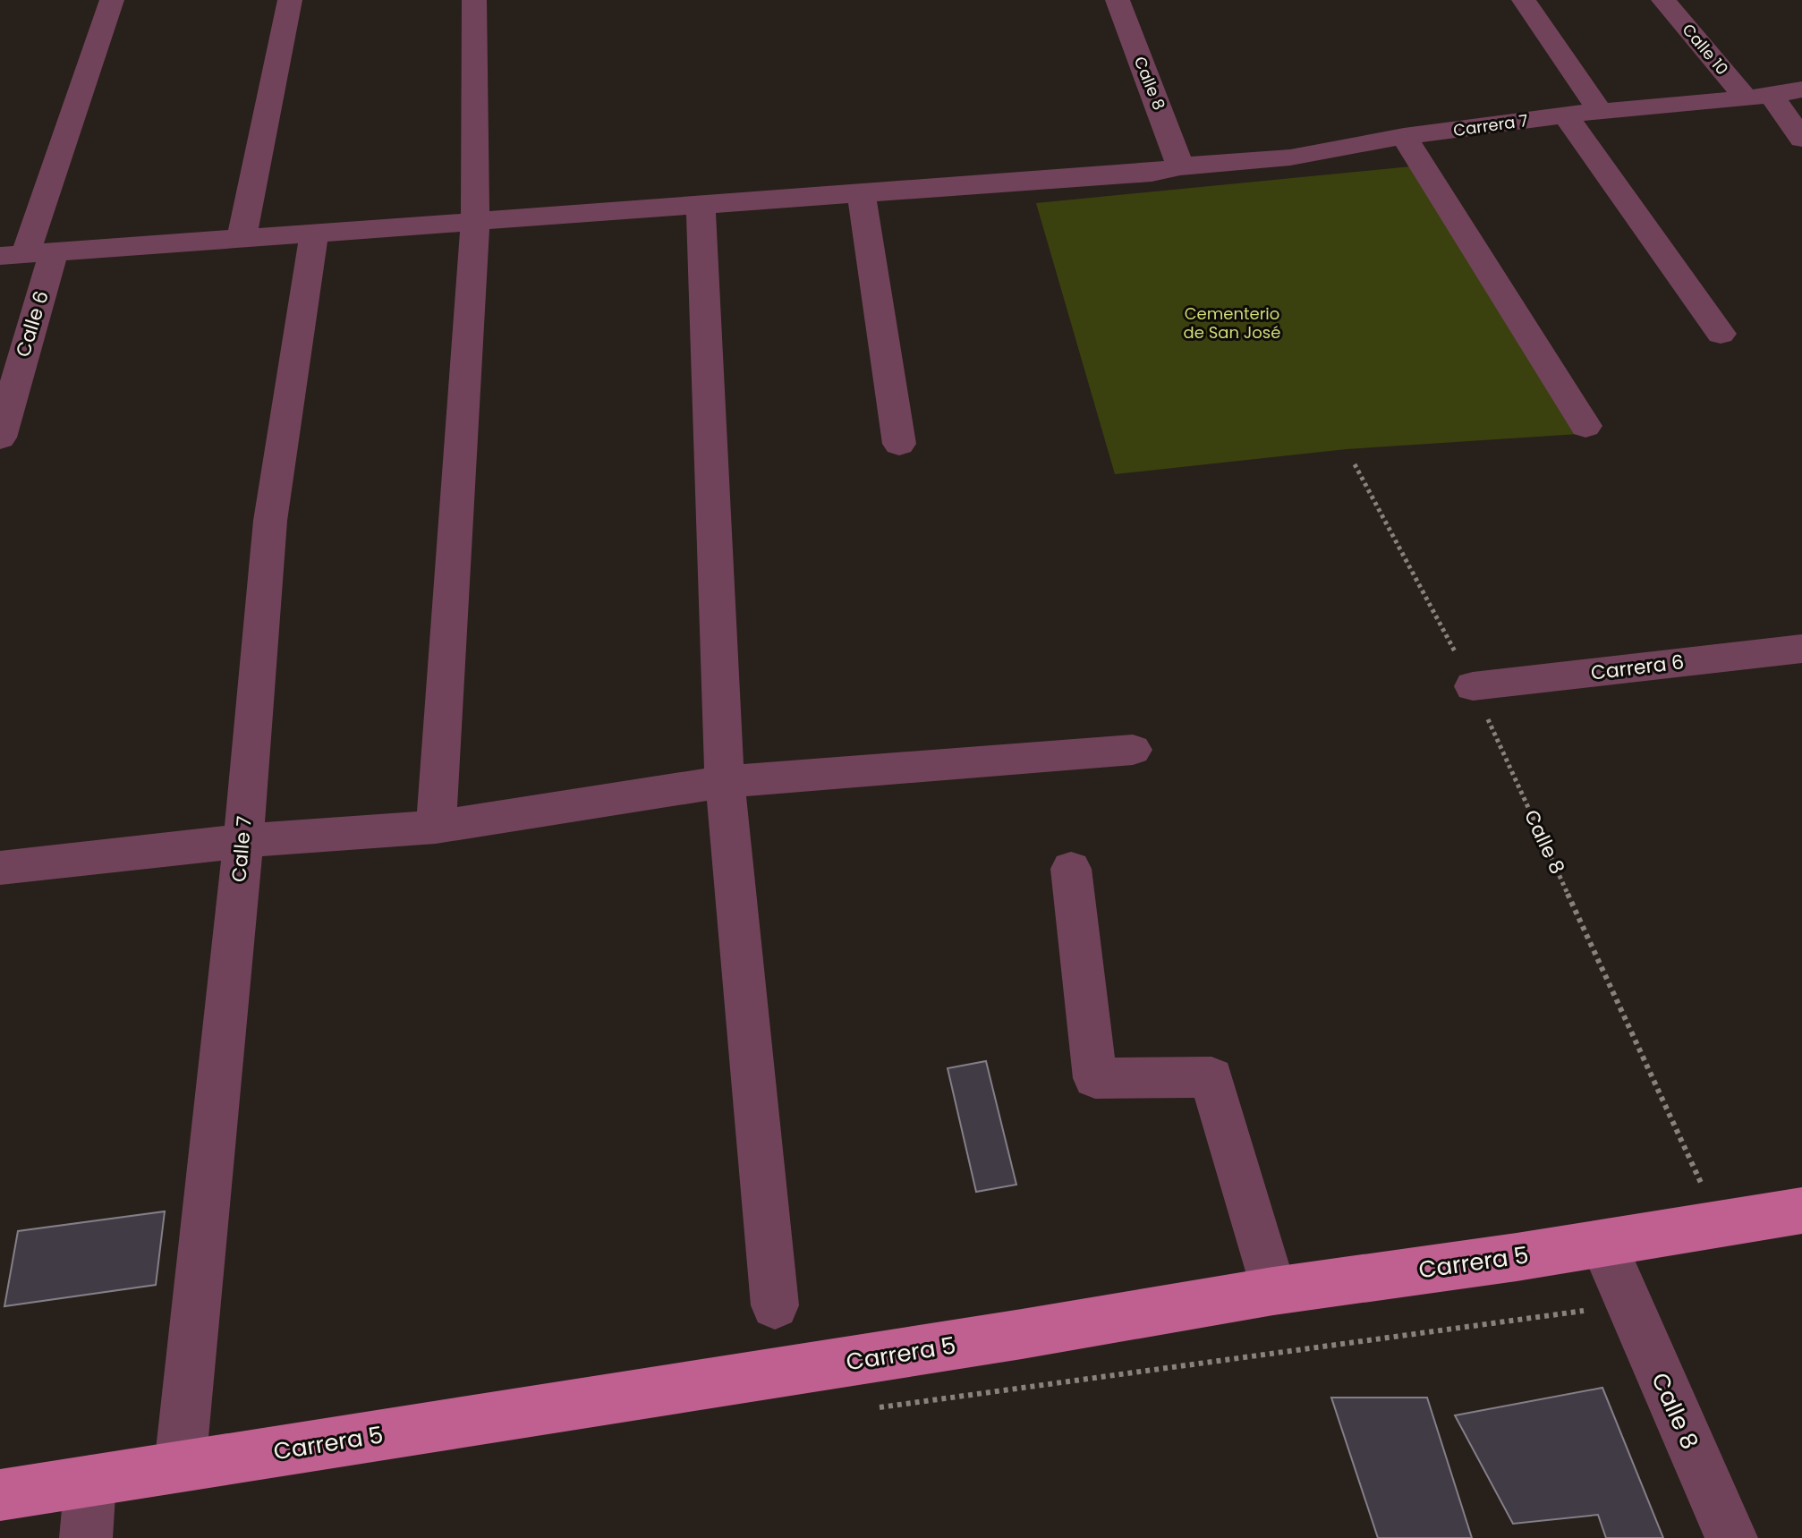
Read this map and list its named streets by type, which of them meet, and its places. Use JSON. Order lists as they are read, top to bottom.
{
  "streets": {
    "main road": ["Carrera 5"],
    "street": [
      "Calle 10",
      "Calle 8",
      "Carrera 7",
      "Calle 6",
      "Carrera 6",
      "Calle 7"
    ]
  },
  "crossings": [
    ["Calle 10", "Carrera 7"],
    ["Calle 8", "Carrera 7"],
    ["Calle 8", "Carrera 6"],
    ["Calle 8", "Carrera 5"],
    ["Carrera 7", "Calle 6"],
    ["Carrera 7", "Calle 7"],
    ["Calle 7", "Carrera 5"]
  ],
  "parks": ["Cementerio de San José"]
}
